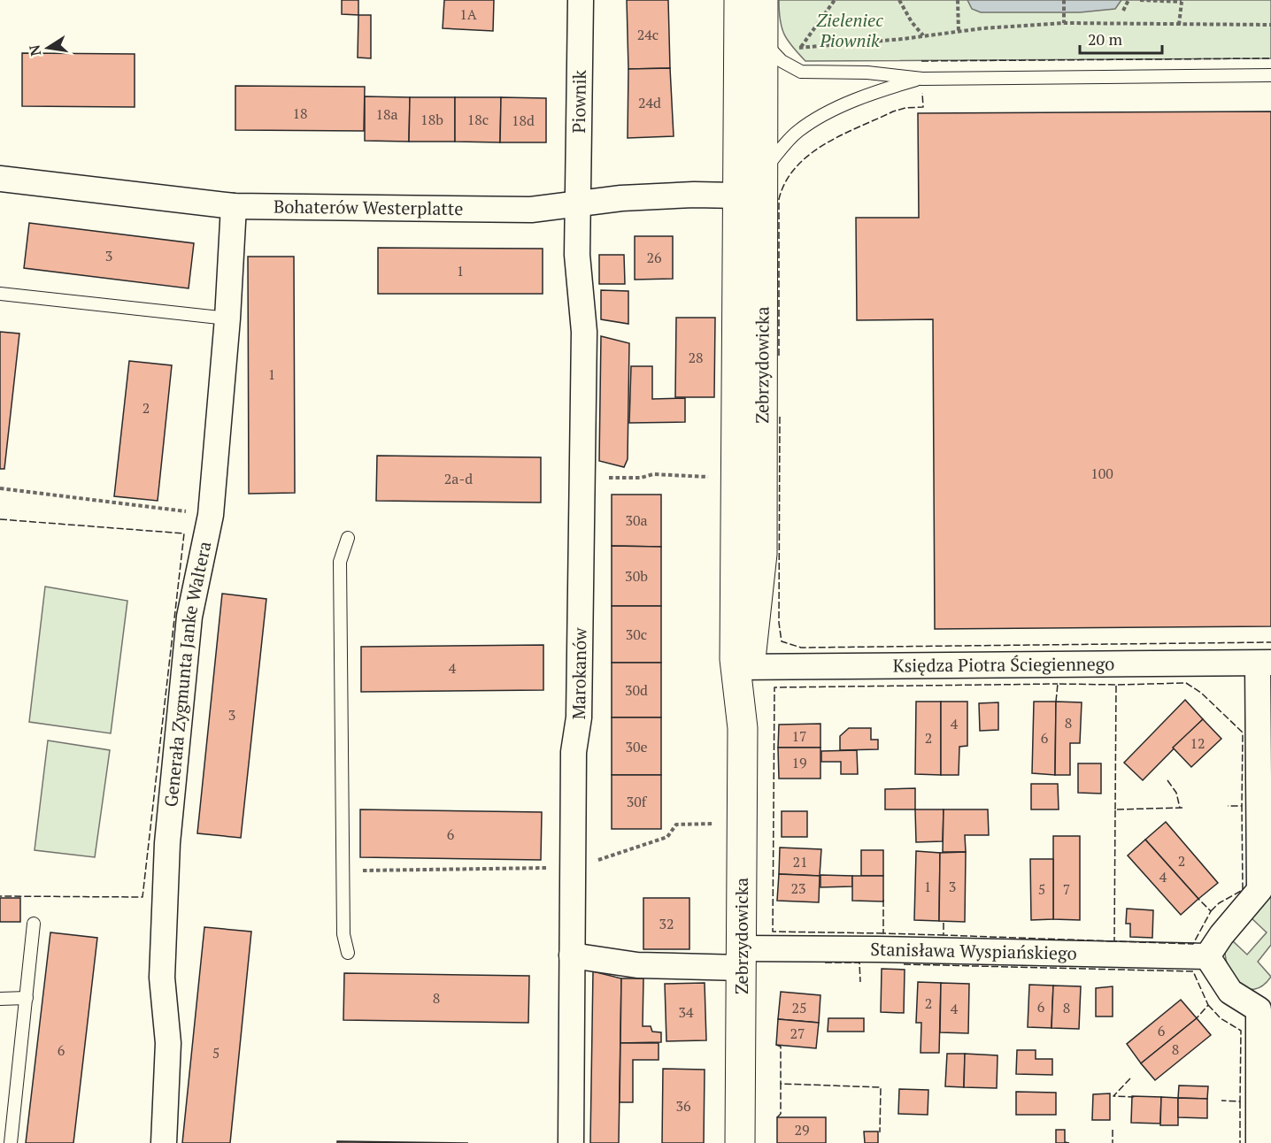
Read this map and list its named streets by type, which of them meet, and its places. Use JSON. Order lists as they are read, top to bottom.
{
  "streets": {
    "street": [
      "Piownik",
      "Bohaterów Westerplatte",
      "Zebrzydowicka",
      "Księdza Piotra Ściegiennego",
      "Marokanów",
      "Generała Zygmunta Janke Waltera",
      "Stanisława Wyspiańskiego"
    ]
  },
  "crossings": [
    ["Piownik", "Bohaterów Westerplatte"],
    ["Piownik", "Marokanów"],
    ["Bohaterów Westerplatte", "Zebrzydowicka"],
    ["Bohaterów Westerplatte", "Marokanów"],
    ["Bohaterów Westerplatte", "Generała Zygmunta Janke Waltera"],
    ["Zebrzydowicka", "Księdza Piotra Ściegiennego"],
    ["Zebrzydowicka", "Stanisława Wyspiańskiego"],
    ["Marokanów", "Stanisława Wyspiańskiego"]
  ],
  "parks": ["Zieleniec Piownik"],
  "house_numbers": [
    "1A",
    "24c",
    "24d",
    "18",
    "18a",
    "18b",
    "18c",
    "18d",
    "3",
    "26",
    "1",
    "28",
    "1",
    "2",
    "100",
    "2a-d",
    "30a",
    "30b",
    "30c",
    "4",
    "30d",
    "3",
    "8",
    "4",
    "17",
    "2",
    "6",
    "12",
    "30e",
    "19",
    "30f",
    "6",
    "2",
    "21",
    "4",
    "1",
    "3",
    "23",
    "5",
    "7",
    "32",
    "8",
    "2",
    "6",
    "25",
    "8",
    "4",
    "34",
    "6",
    "27",
    "8",
    "6",
    "5",
    "36",
    "29"
  ],
  "scale_bar": "20 m",
  "north": "left"
}
